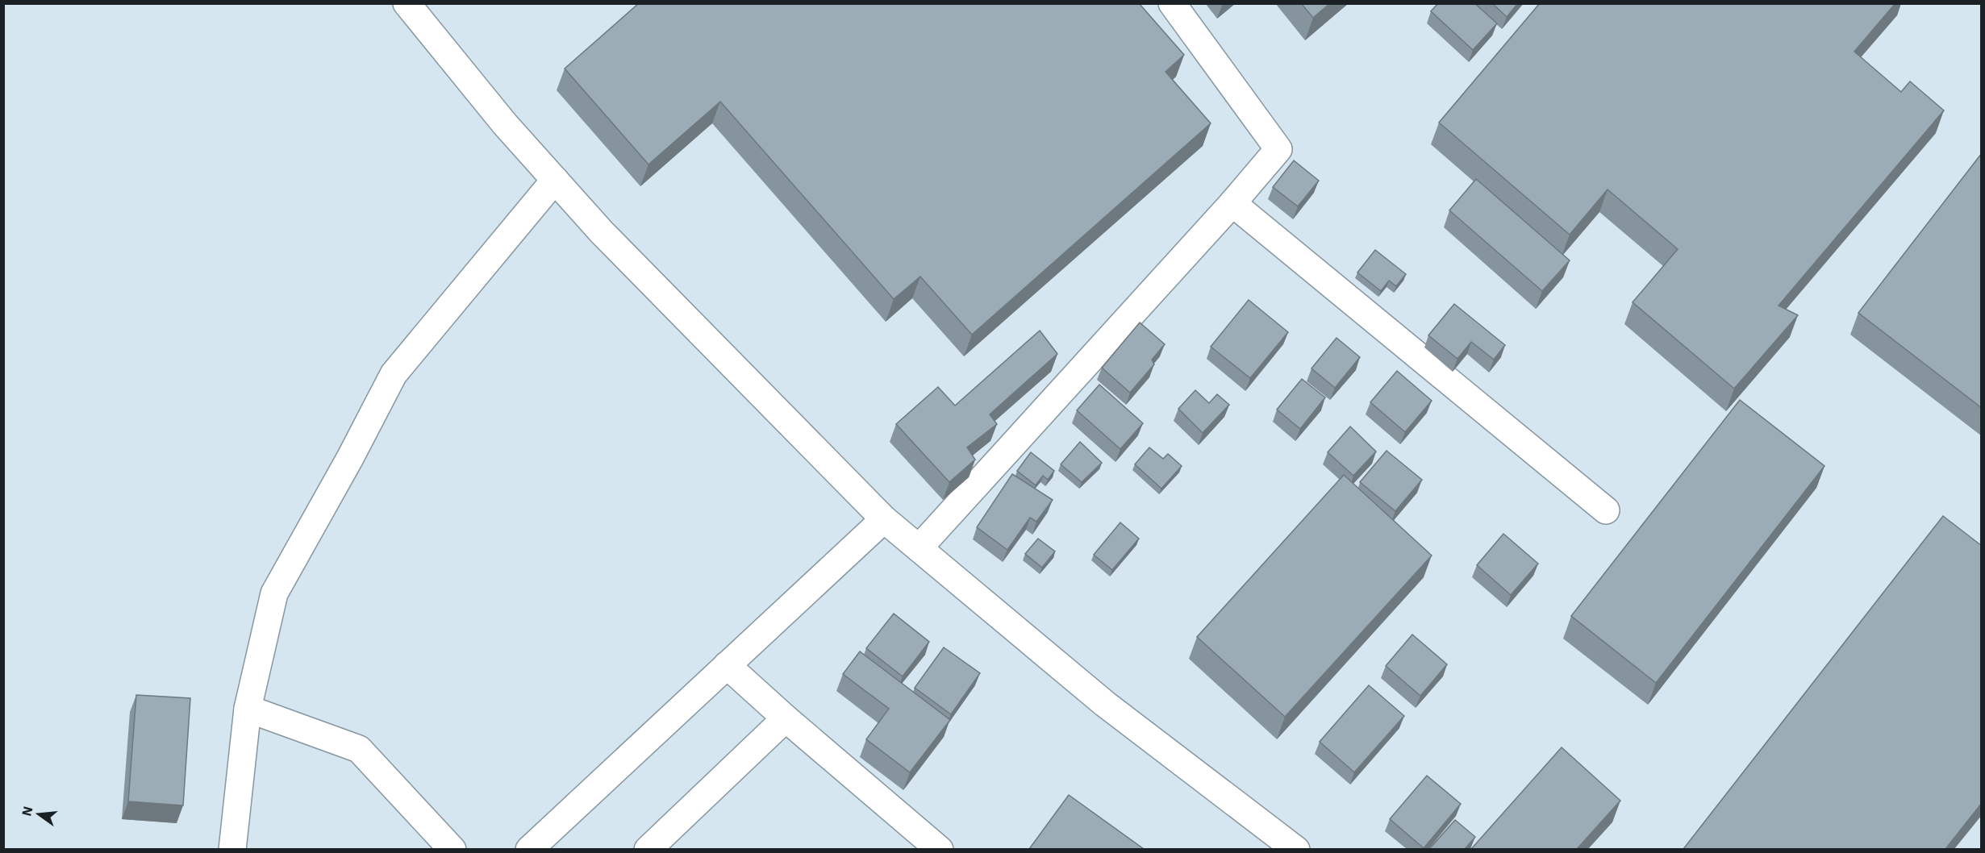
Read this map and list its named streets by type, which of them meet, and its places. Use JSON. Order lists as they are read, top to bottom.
{
  "north": "left"
}
